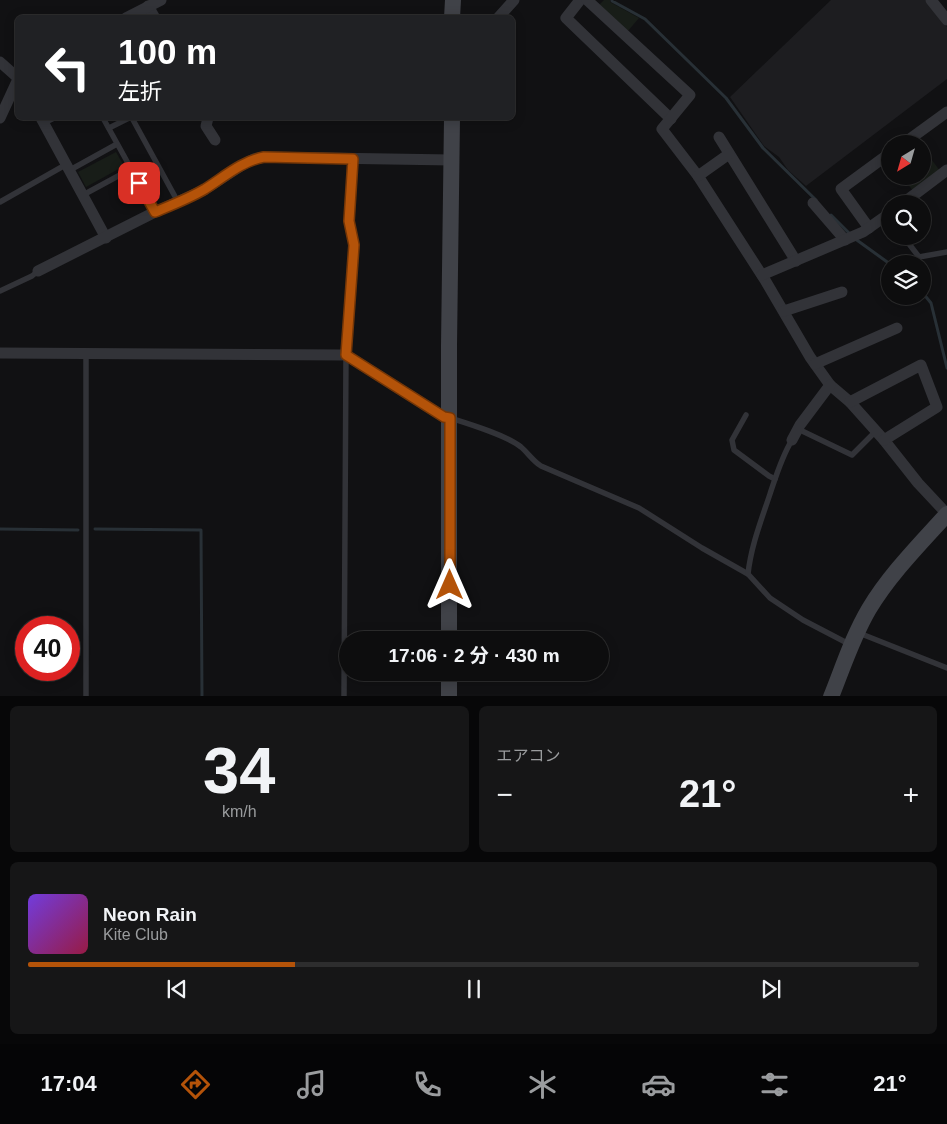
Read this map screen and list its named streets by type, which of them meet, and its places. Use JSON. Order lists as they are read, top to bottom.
{
  "north": "bottom left",
  "page": {
    "turn": ["100 m", "左折"],
    "limit": "40",
    "trip": "17:06 · 2 分 · 430 m",
    "tile": [
      ["34", "km/h"],
      "エアコン"
    ],
    "heat": ["−", "21°", "+"],
    "song": ["Neon Rain", "Kite Club"],
    "tabs": ["17:04", "21°"]
  }
}
